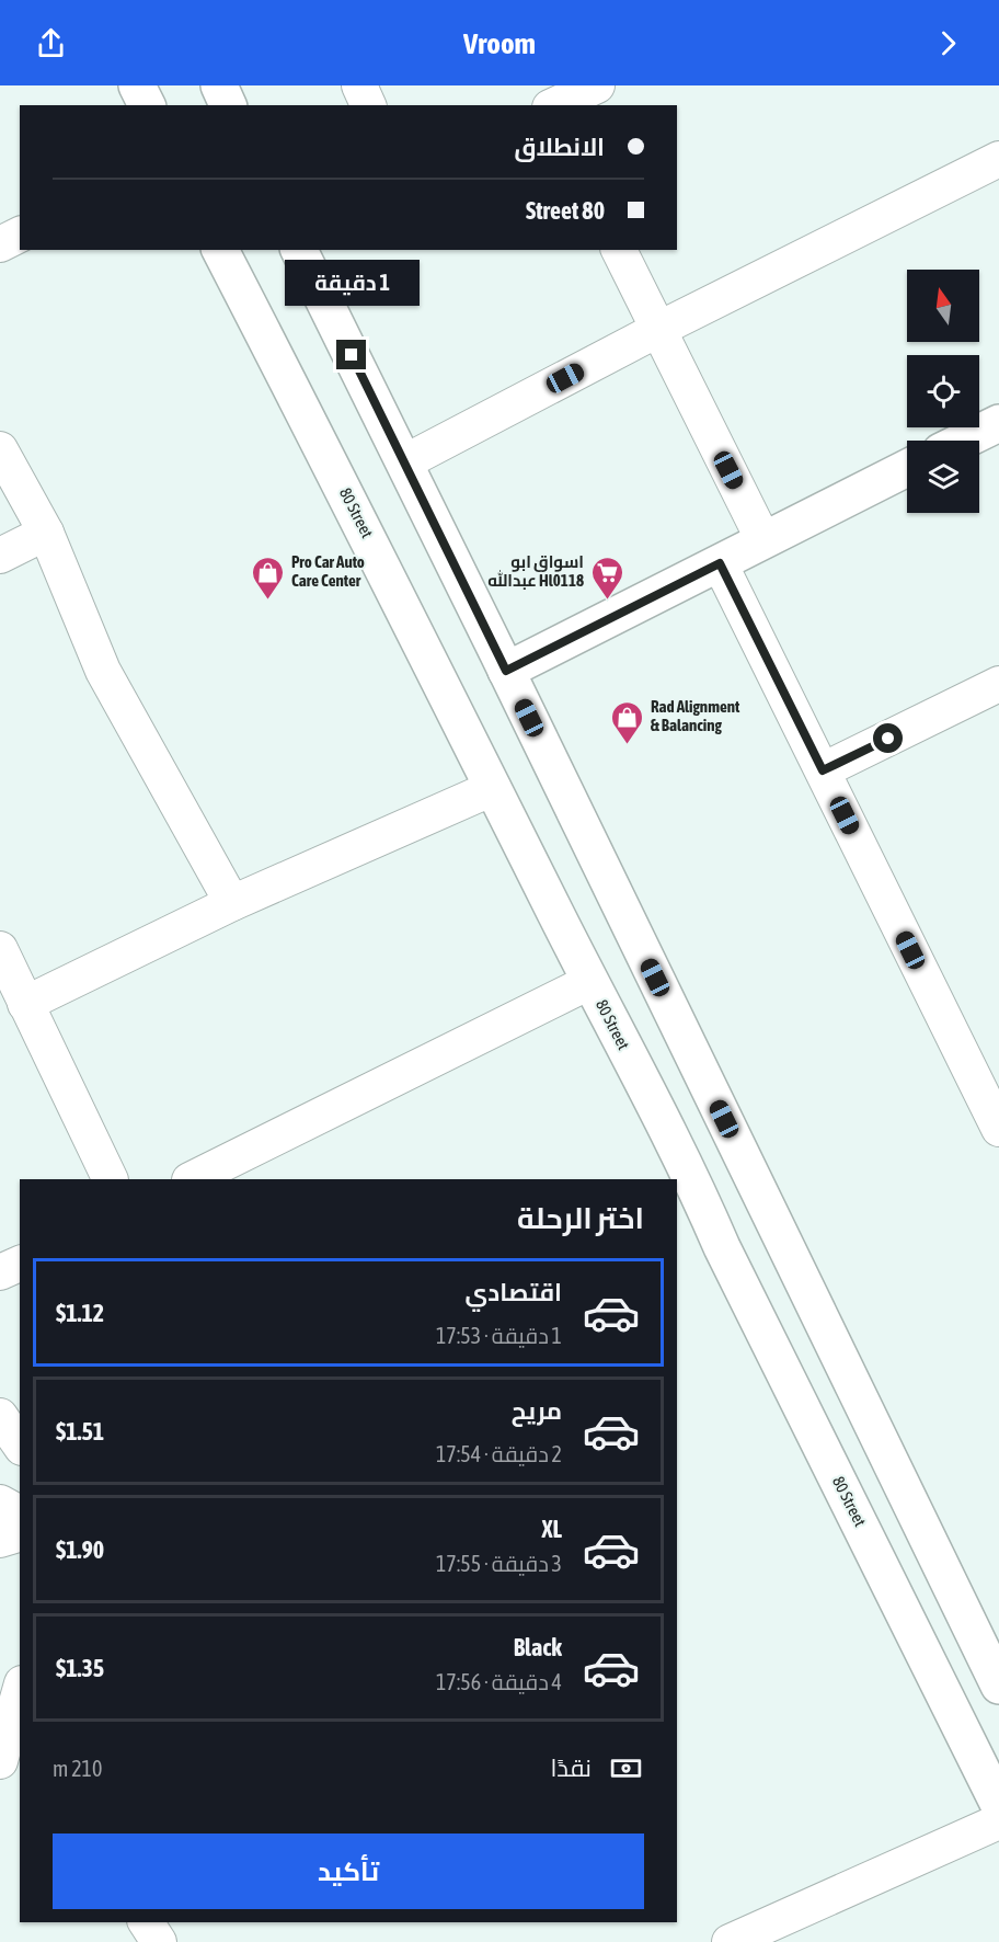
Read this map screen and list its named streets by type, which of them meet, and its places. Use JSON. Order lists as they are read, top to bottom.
{
  "streets": {
    "main road": ["80 Street"]
  },
  "places": {
    "shop": ["Pro Car Auto Care Center", "Rad Alignment & Balancing"],
    "supermarket": ["اسواق ابو عبدالله Hl0118"]
  },
  "north": "top",
  "page": {
    "header": "Vroom",
    "banner": ["الانطلاق", "80 Street"],
    "bubble": "1 دقيقة",
    "heading": "اختر الرحلة",
    "list": [
      {
        "name": "اقتصادي",
        "note": "1 دقيقة · 17:53",
        "value": "$1.12"
      },
      {
        "name": "مريح",
        "note": "2 دقيقة · 17:54",
        "value": "$1.51"
      },
      {
        "name": "XL",
        "note": "3 دقيقة · 17:55",
        "value": "$1.90"
      },
      {
        "name": "Black",
        "note": "4 دقيقة · 17:56",
        "value": "$1.35"
      }
    ],
    "pay": ["نقدًا", "210 m"],
    "buttons": "تأكيد"
  }
}
